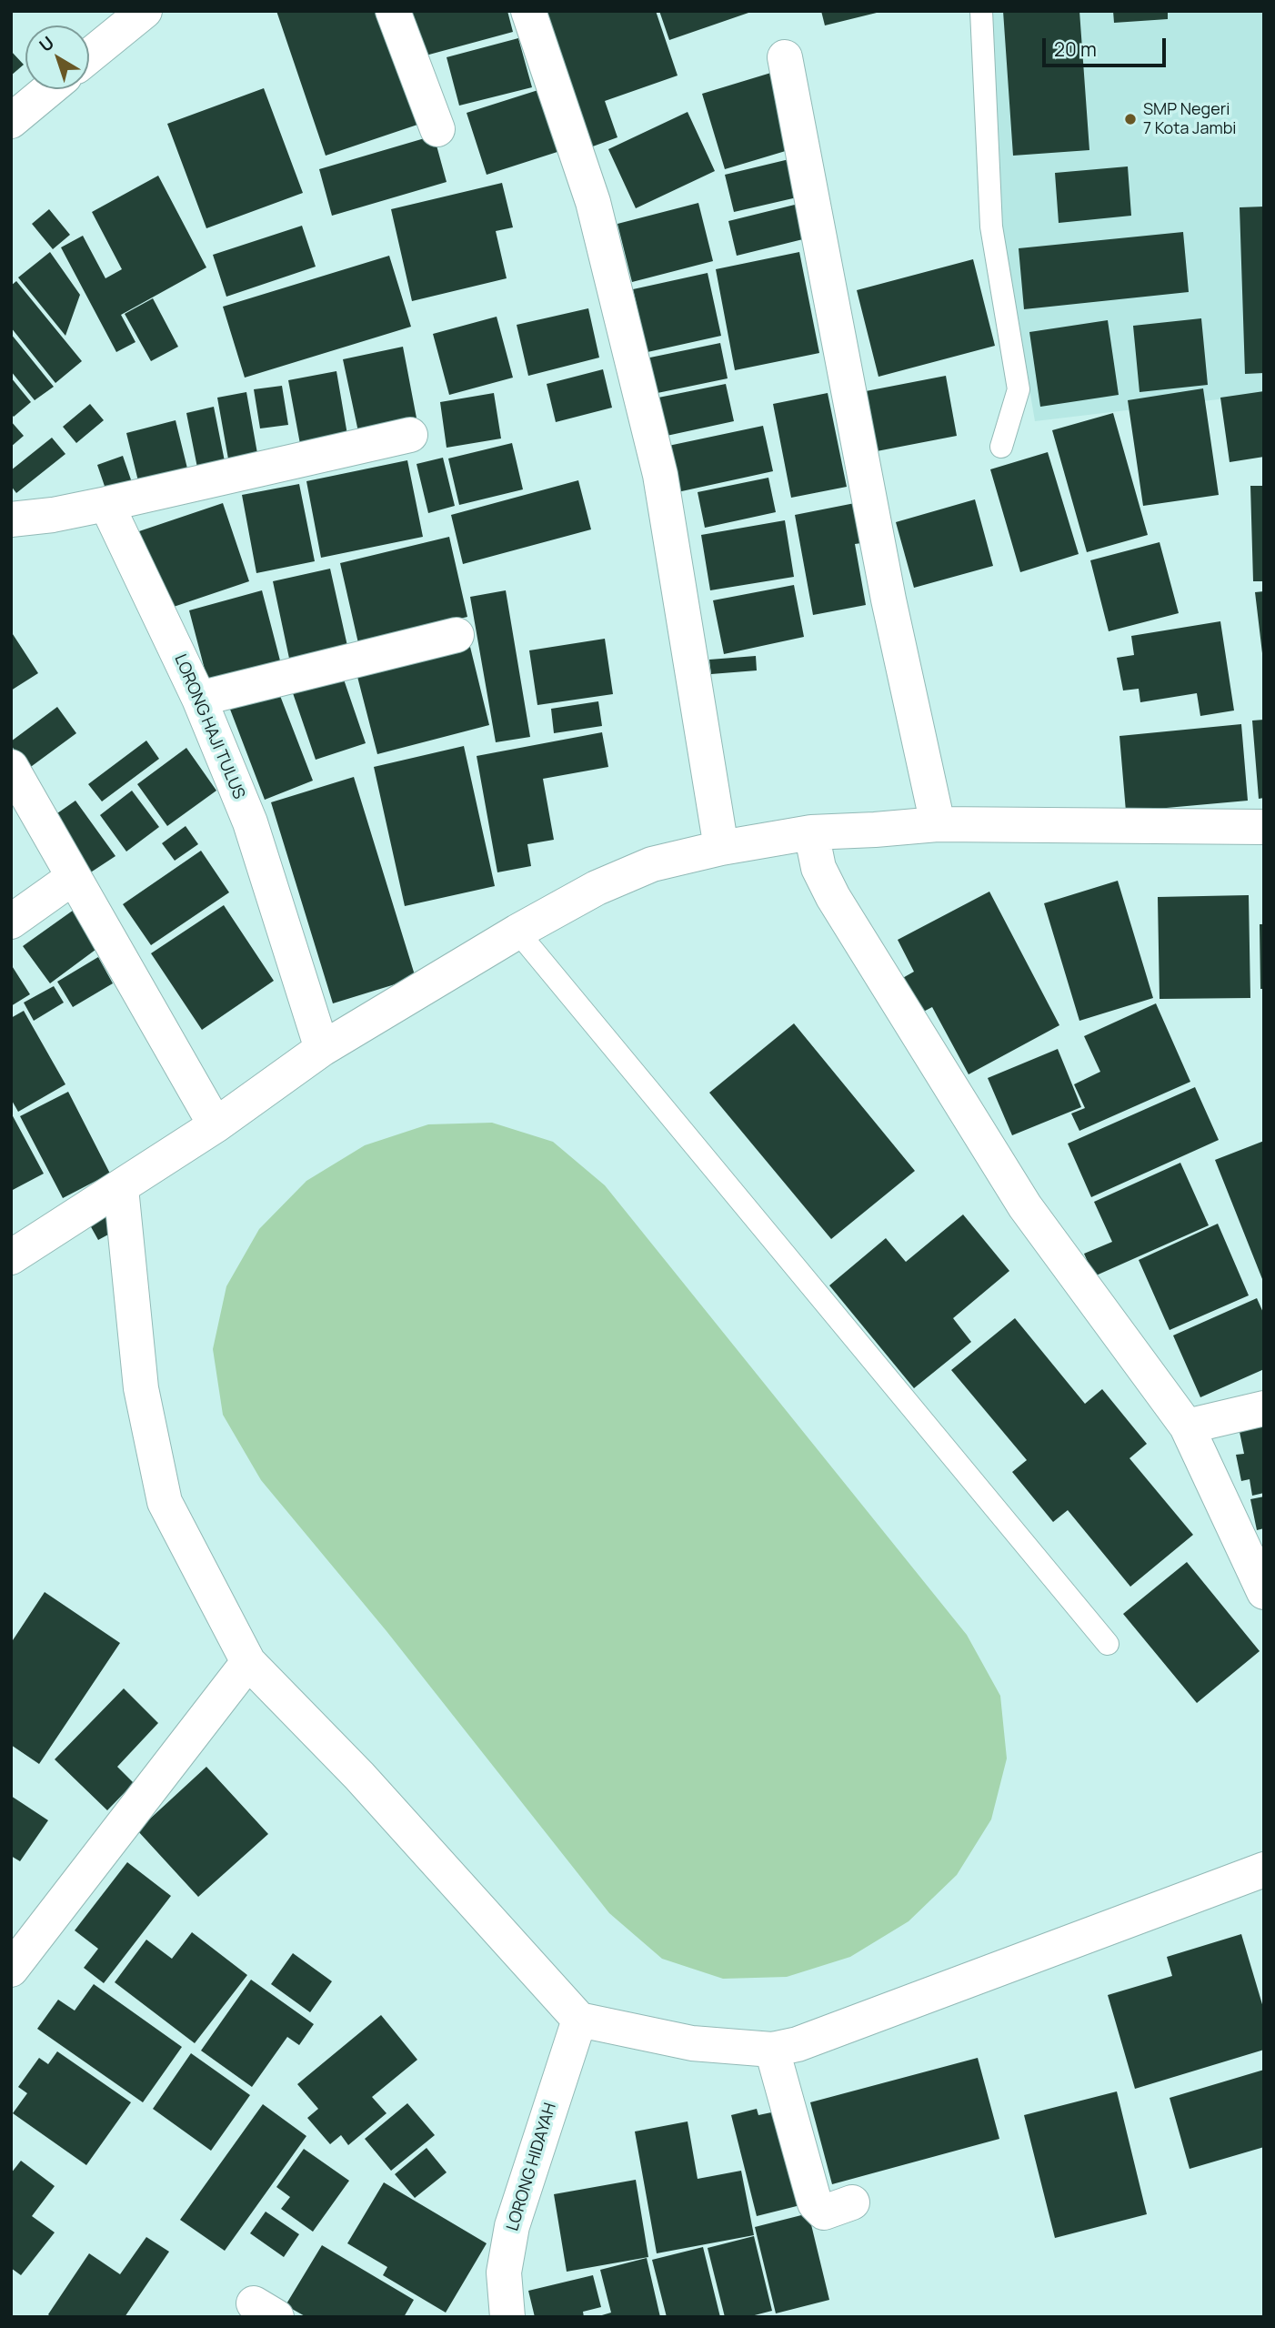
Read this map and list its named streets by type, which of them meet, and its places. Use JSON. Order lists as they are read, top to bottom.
{
  "streets": {
    "street": ["LORONG HAJI TULUS", "LORONG HIDAYAH"]
  },
  "places": ["SMP Negeri 7 Kota Jambi"],
  "scale_bar": "20 m",
  "north": "top left"
}
